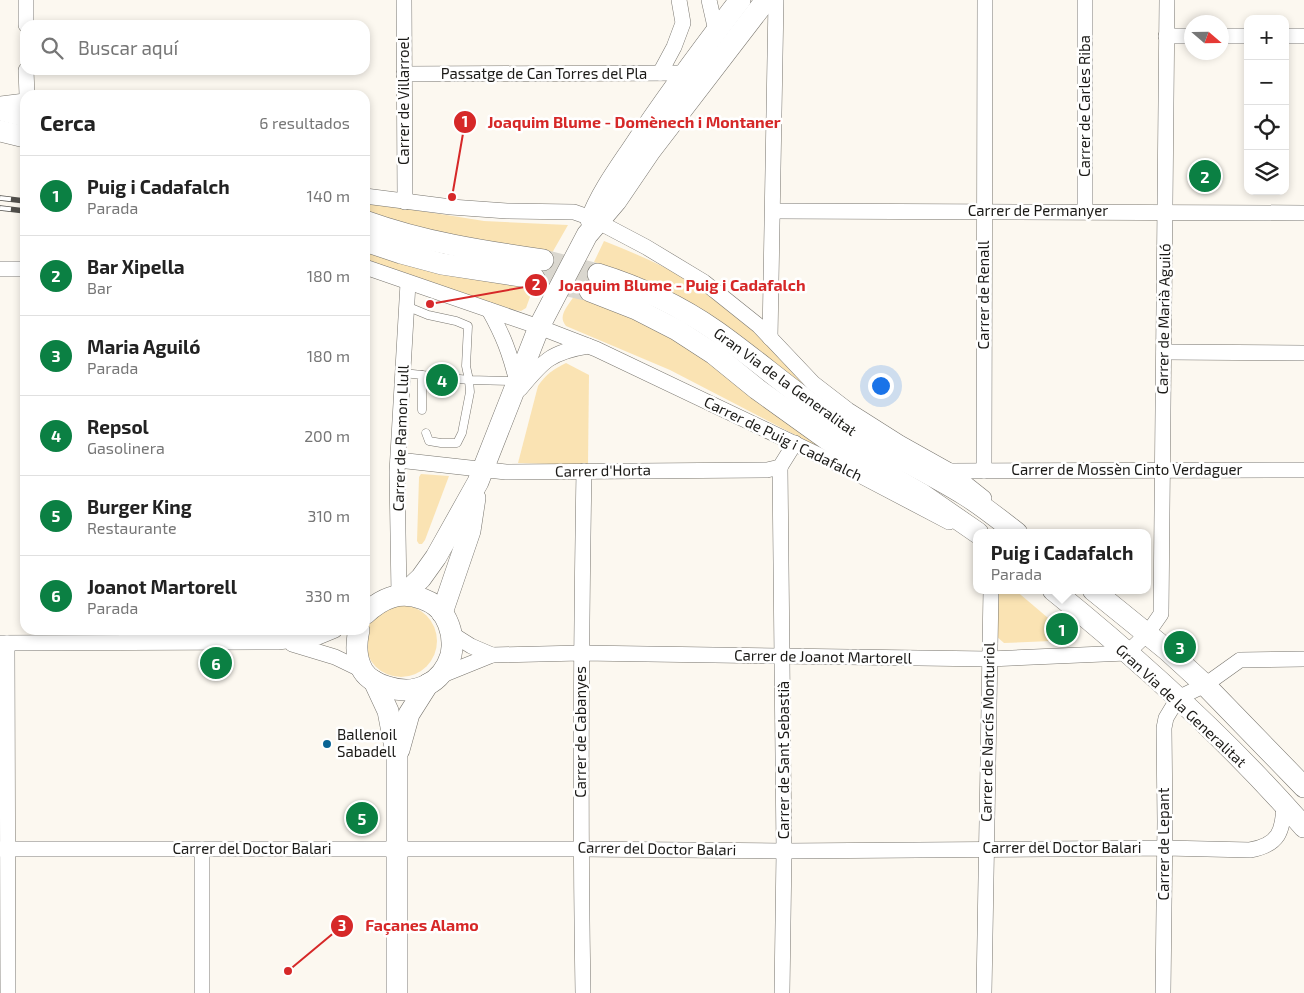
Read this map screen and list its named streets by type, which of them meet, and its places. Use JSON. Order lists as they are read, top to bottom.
{
  "streets": {
    "street": [
      "Passatge de Can Torres del Pla",
      "Carrer de Villarroel",
      "Carrer de Carles Riba",
      "Carrer de Permanyer",
      "Carrer de Renall",
      "Carrer de Marià Aguiló",
      "Gran Via de la Generalitat",
      "Carrer de Ramon Llull",
      "Carrer de Puig i Cadafalch",
      "Carrer de Mossèn Cinto Verdaguer",
      "Carrer d'Horta",
      "Carrer de Joanot Martorell",
      "Carrer de Cabanyes",
      "Carrer de Narcís Monturiol",
      "Carrer de Sant Sebastià",
      "Carrer de Lepant",
      "Carrer del Doctor Balari"
    ]
  },
  "crossings": [
    ["Passatge de Can Torres del Pla", "Carrer de Villarroel"],
    ["Carrer de Carles Riba", "Carrer de Permanyer"],
    ["Carrer de Permanyer", "Carrer de Renall"],
    ["Carrer de Permanyer", "Carrer de Marià Aguiló"],
    ["Carrer de Renall", "Carrer de Mossèn Cinto Verdaguer"],
    ["Carrer de Marià Aguiló", "Gran Via de la Generalitat"],
    ["Carrer de Marià Aguiló", "Carrer de Mossèn Cinto Verdaguer"],
    ["Gran Via de la Generalitat", "Carrer de Joanot Martorell"],
    ["Gran Via de la Generalitat", "Carrer de Lepant"],
    ["Gran Via de la Generalitat", "Carrer del Doctor Balari"],
    ["Carrer de Ramon Llull", "Carrer de Puig i Cadafalch"],
    ["Carrer de Ramon Llull", "Carrer d'Horta"],
    ["Carrer d'Horta", "Carrer de Cabanyes"],
    ["Carrer d'Horta", "Carrer de Sant Sebastià"],
    ["Carrer de Joanot Martorell", "Carrer de Cabanyes"],
    ["Carrer de Joanot Martorell", "Carrer de Narcís Monturiol"],
    ["Carrer de Joanot Martorell", "Carrer de Sant Sebastià"],
    ["Carrer de Cabanyes", "Carrer del Doctor Balari"],
    ["Carrer de Narcís Monturiol", "Carrer del Doctor Balari"],
    ["Carrer de Sant Sebastià", "Carrer del Doctor Balari"],
    ["Carrer de Lepant", "Carrer del Doctor Balari"]
  ],
  "places": [
    "Joaquim Blume - Domènech i Montaner",
    "Joaquim Blume - Puig i Cadafalch",
    "Ballenoil Sabadell",
    "Façanes Alamo"
  ],
  "north": "right",
  "page": {
    "map_buttons": ["+", "−"],
    "search": "Buscar aquí",
    "heading": ["Cerca", "6 resultados"],
    "list": [
      {
        "mark": "1",
        "name": "Puig i Cadafalch",
        "note": "Parada",
        "value": "140 m"
      },
      {
        "mark": "2",
        "name": "Bar Xipella",
        "note": "Bar",
        "value": "180 m"
      },
      {
        "mark": "3",
        "name": "Maria Aguiló",
        "note": "Parada",
        "value": "180 m"
      },
      {
        "mark": "4",
        "name": "Repsol",
        "note": "Gasolinera",
        "value": "200 m"
      },
      {
        "mark": "5",
        "name": "Burger King",
        "note": "Restaurante",
        "value": "310 m"
      },
      {
        "mark": "6",
        "name": "Joanot Martorell",
        "note": "Parada",
        "value": "330 m"
      }
    ],
    "pins": [
      "2",
      "4",
      "1",
      "3",
      "6",
      "5"
    ],
    "popup": ["Puig i Cadafalch", "Parada"]
  }
}
